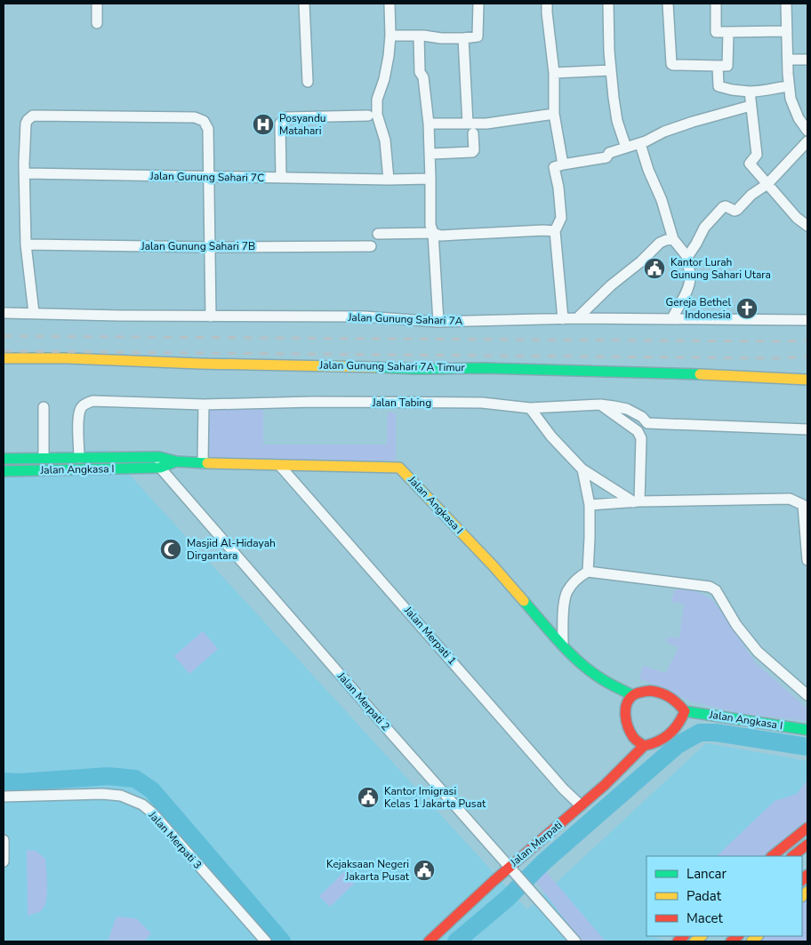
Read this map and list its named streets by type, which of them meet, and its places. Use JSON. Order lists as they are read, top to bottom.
{
  "streets": {
    "street": [
      "Jalan Gunung Sahari 7C",
      "Jalan Gunung Sahari 7B",
      "Jalan Gunung Sahari 7A",
      "Jalan Gunung Sahari 7A Timur",
      "Jalan Tabing",
      "Jalan Angkasa I",
      "Jalan Merpati 1",
      "Jalan Merpati 2",
      "Jalan Merpati 3",
      "Jalan Merpati"
    ]
  },
  "crossings": [
    ["Jalan Tabing", "Jalan Angkasa I"],
    ["Jalan Angkasa I", "Jalan Merpati 1"],
    ["Jalan Angkasa I", "Jalan Merpati 2"],
    ["Jalan Angkasa I", "Jalan Merpati"],
    ["Jalan Merpati 1", "Jalan Merpati"],
    ["Jalan Merpati 2", "Jalan Merpati"]
  ],
  "places": {
    "hospital": ["Posyandu Matahari"],
    "public building": ["Kantor Lurah Gunung Sahari Utara", "Kantor Imigrasi Kelas 1 Jakarta Pusat", "Kejaksaan Negeri Jakarta Pusat"],
    "church": ["Gereja Bethel Indonesia"],
    "mosque": ["Masjid Al-Hidayah Dirgantara"]
  },
  "legend": ["Lancar", "Padat", "Macet"]
}
